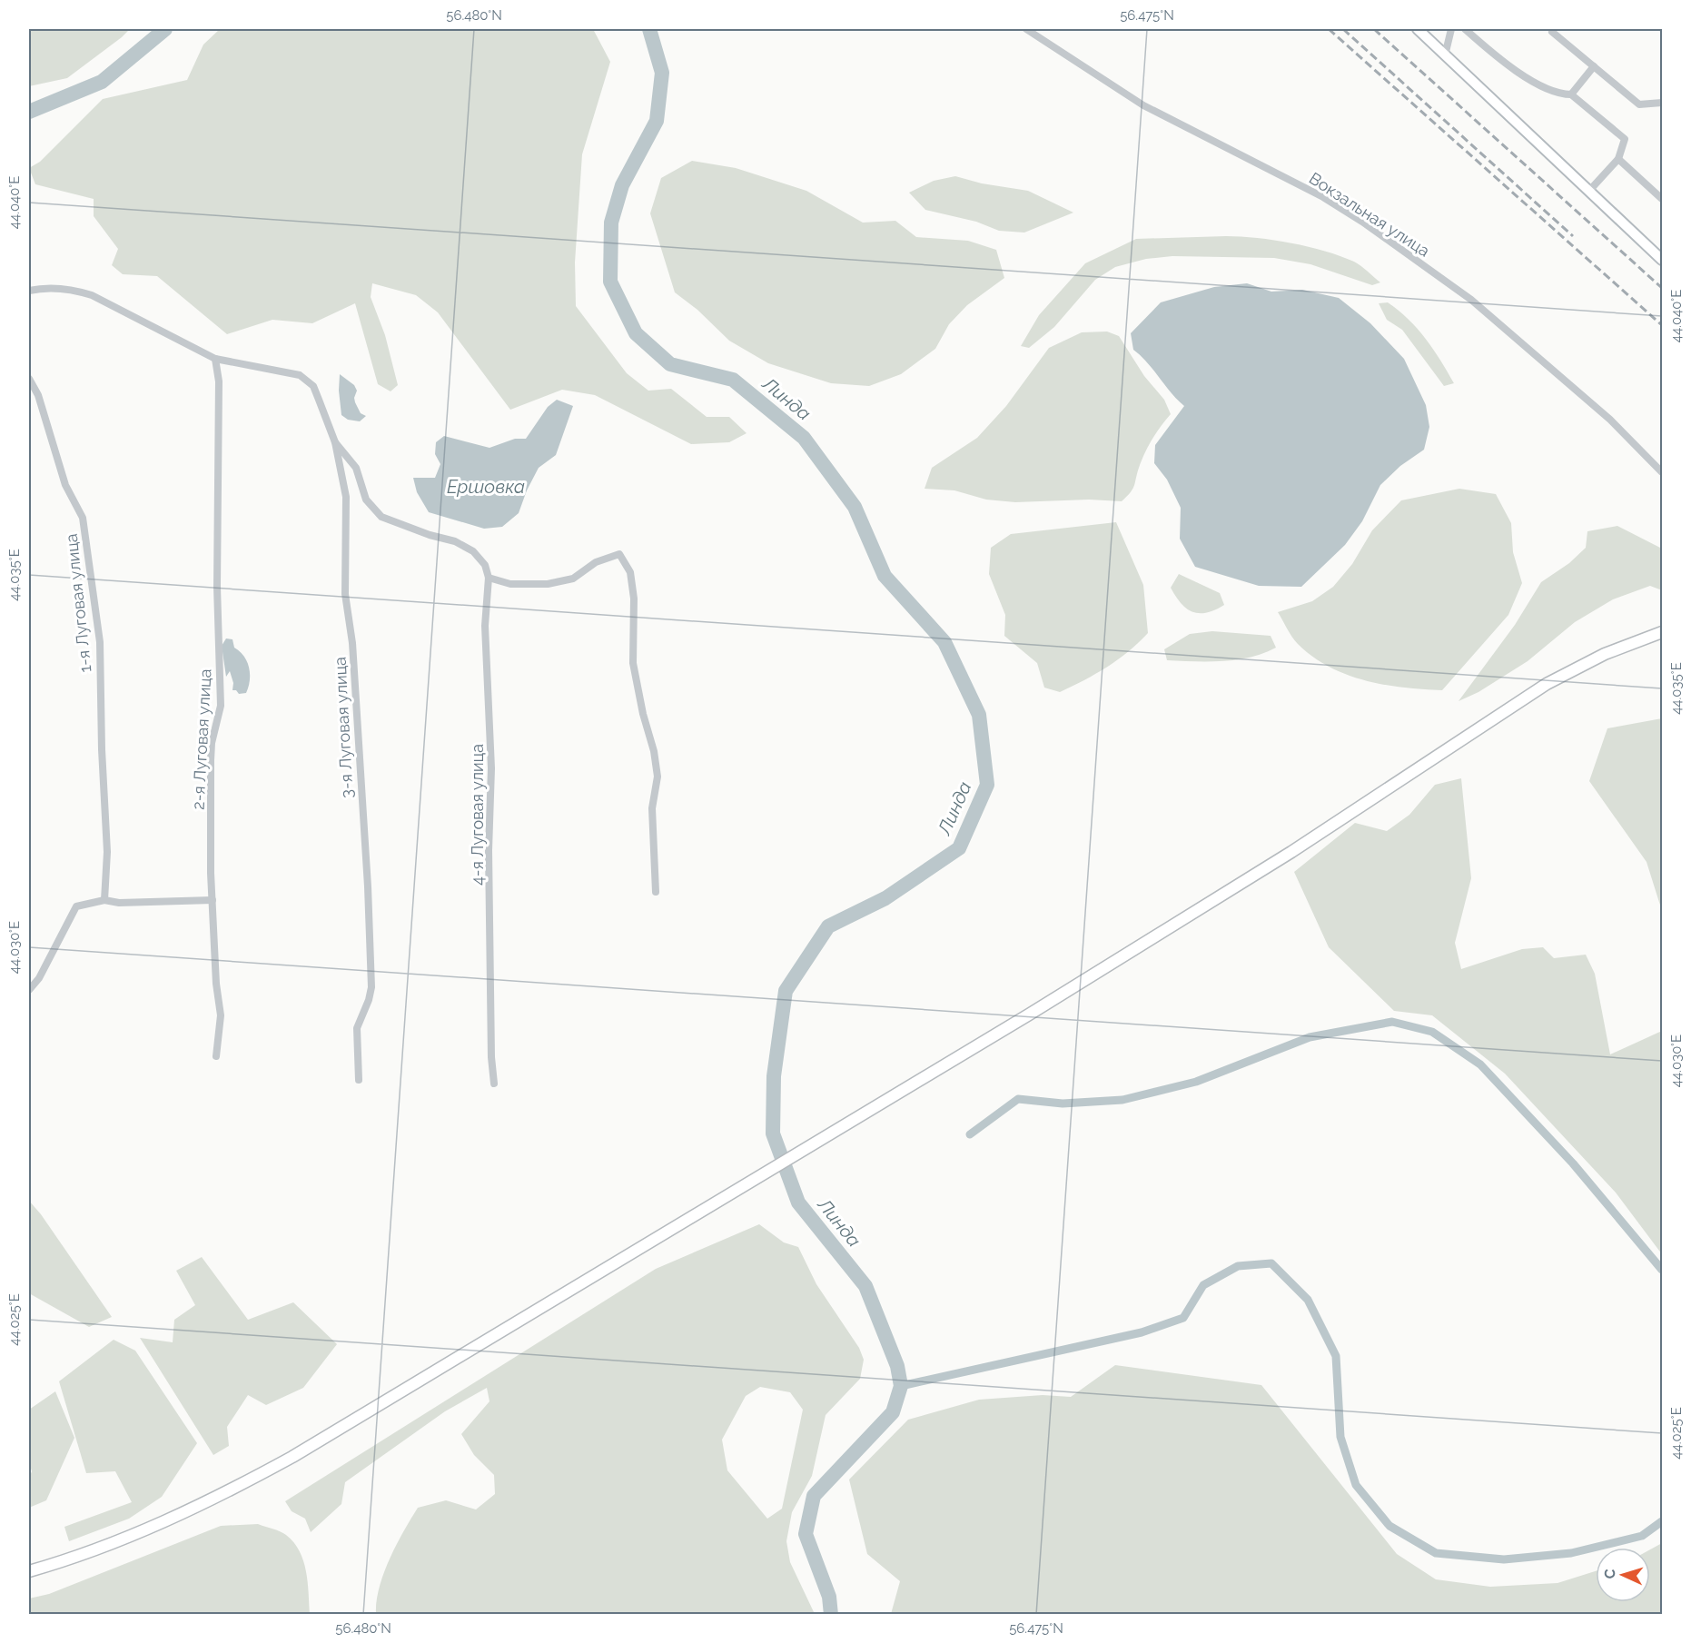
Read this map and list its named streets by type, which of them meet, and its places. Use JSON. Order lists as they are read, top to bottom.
{
  "streets": {
    "street": [
      "Вокзальная улица",
      "1-я Луговая улица",
      "3-я Луговая улица",
      "2-я Луговая улица",
      "4-я Луговая улица"
    ]
  },
  "crossings": [
    ["3-я Луговая улица", "2-я Луговая улица"]
  ],
  "water": ["Линда", "Ершовка"],
  "north": "left",
  "coordinates": [
    "56.480°N",
    "56.475°N",
    "44.040°E",
    "44.035°E",
    "44.030°E",
    "44.025°E"
  ]
}
